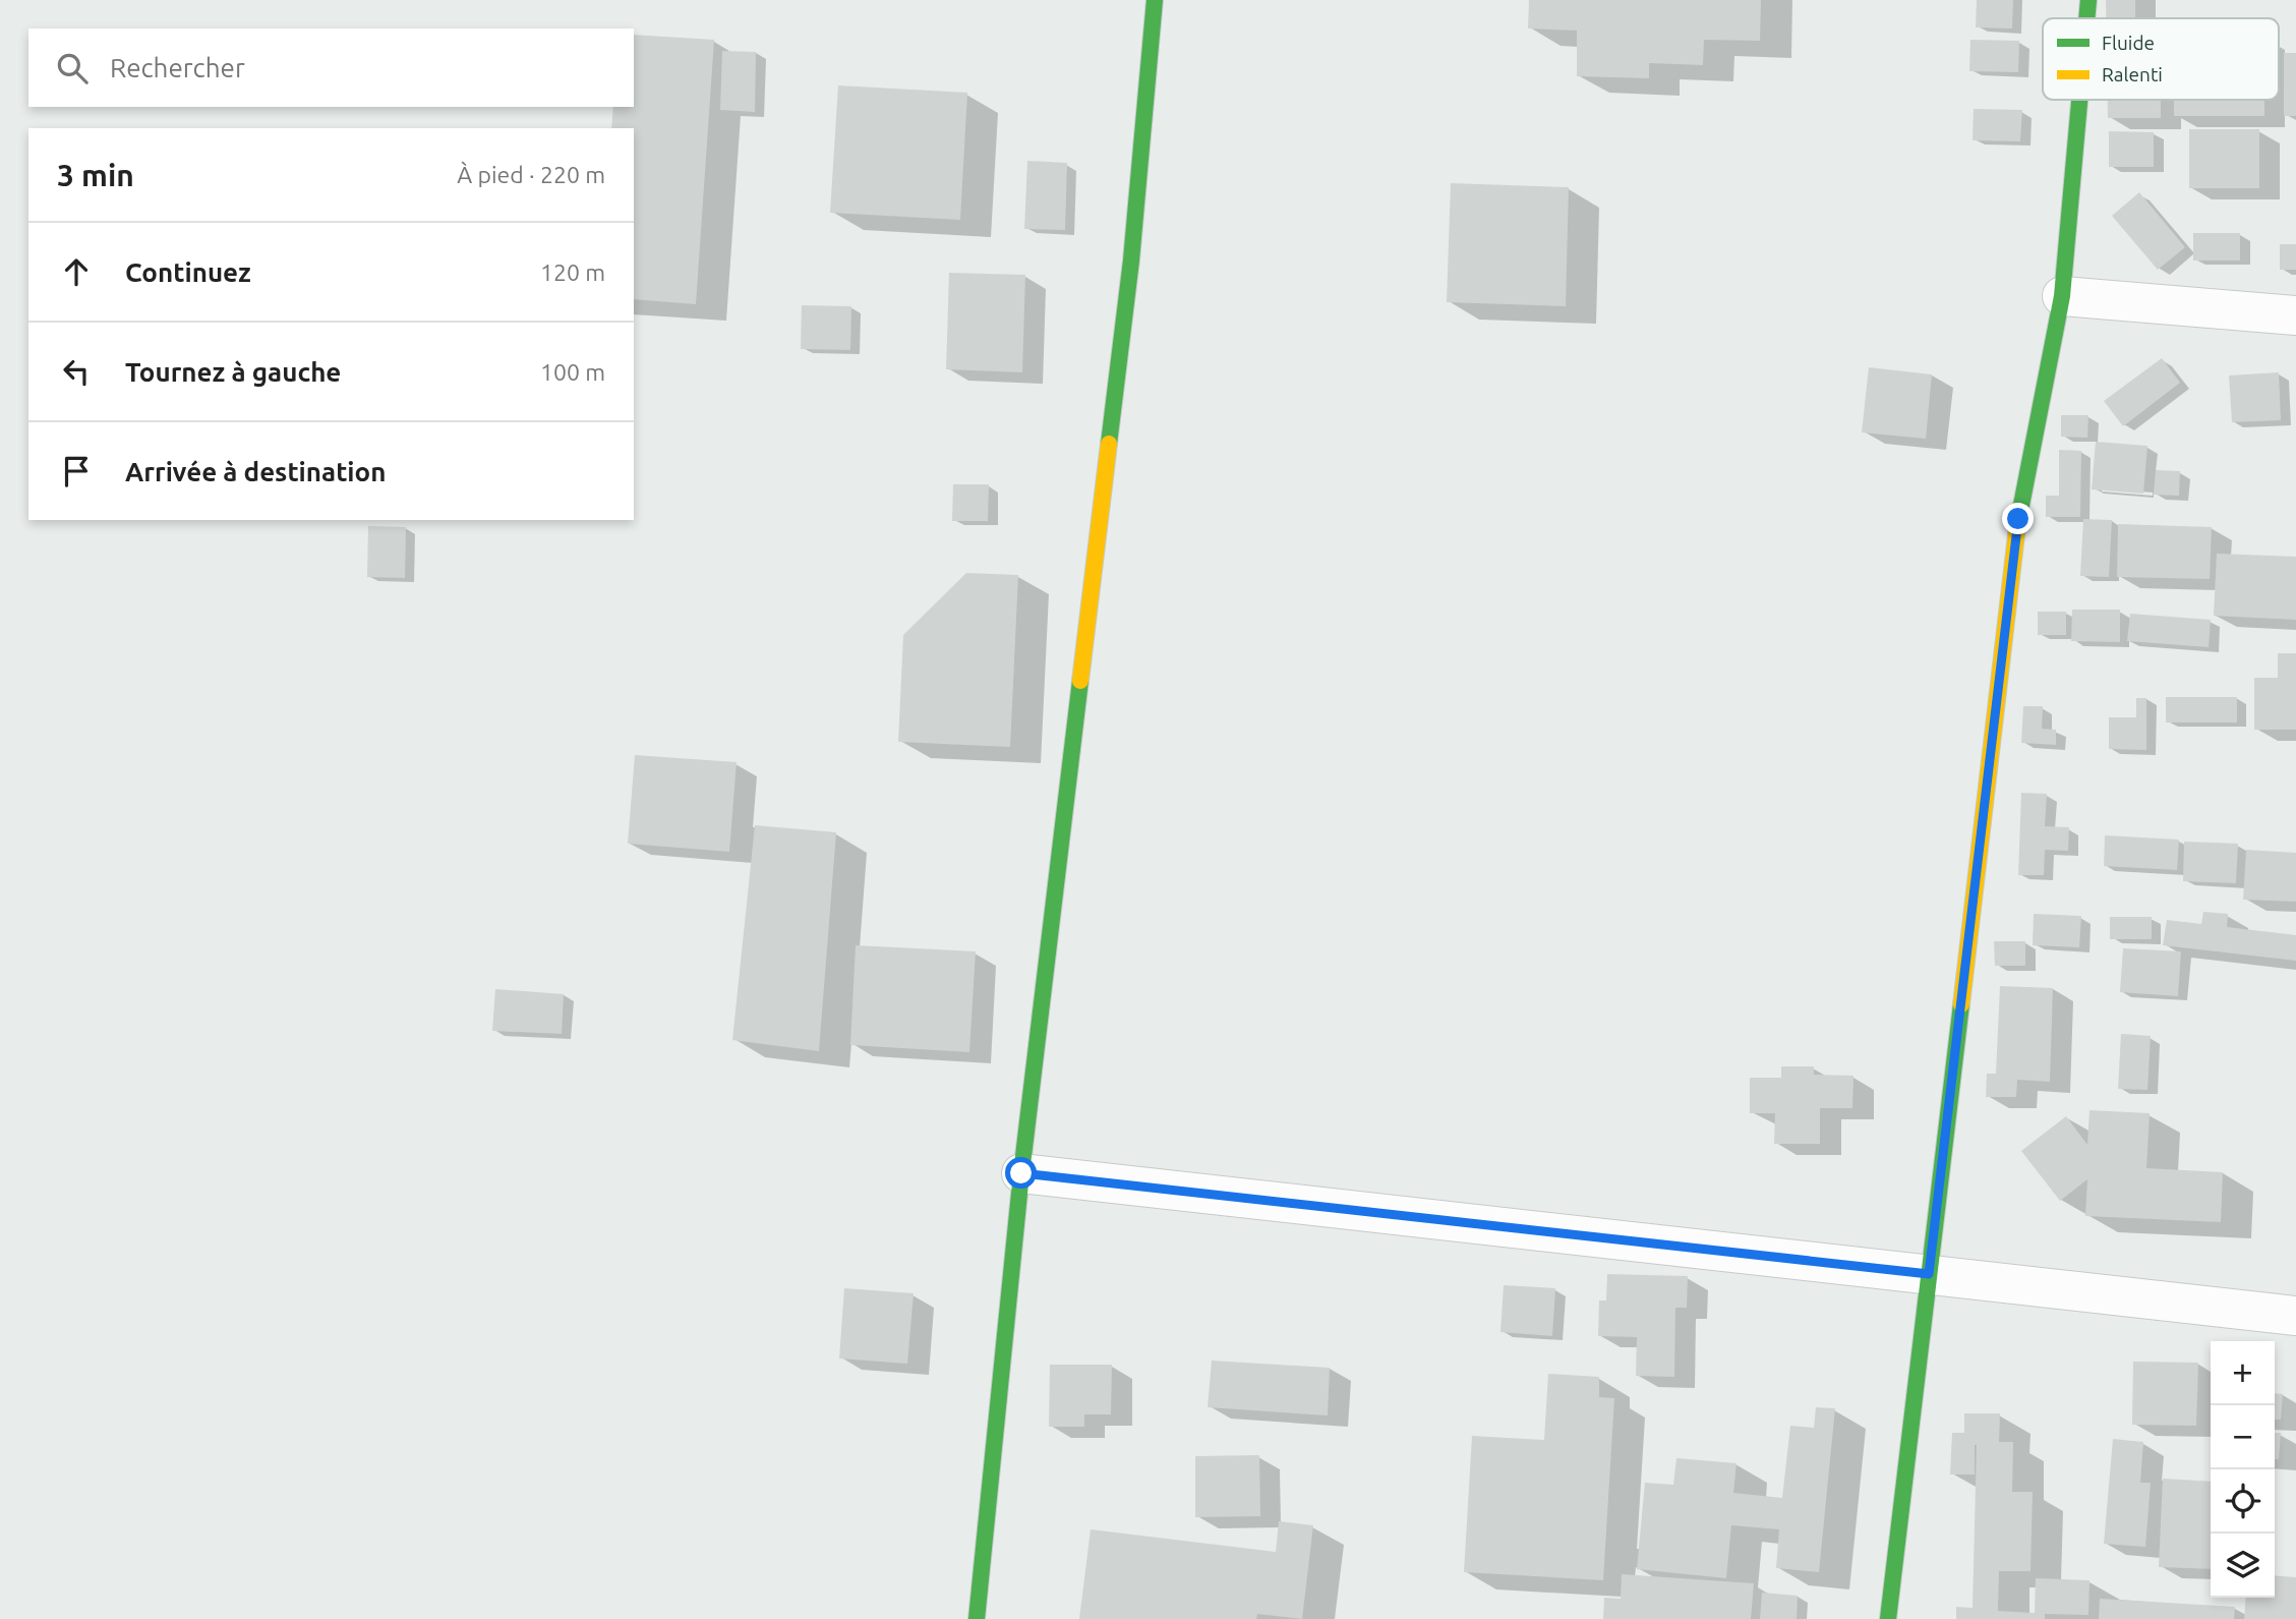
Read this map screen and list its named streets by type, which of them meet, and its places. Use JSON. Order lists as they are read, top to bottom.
{
  "legend": ["Fluide", "Ralenti"],
  "page": {
    "search": "Rechercher",
    "heading": ["3 min", "À pied · 220 m"],
    "list": [
      ["Continuez", "120 m"],
      ["Tournez à gauche", "100 m"],
      "Arrivée à destination"
    ],
    "map_buttons": ["+", "−"]
  }
}
